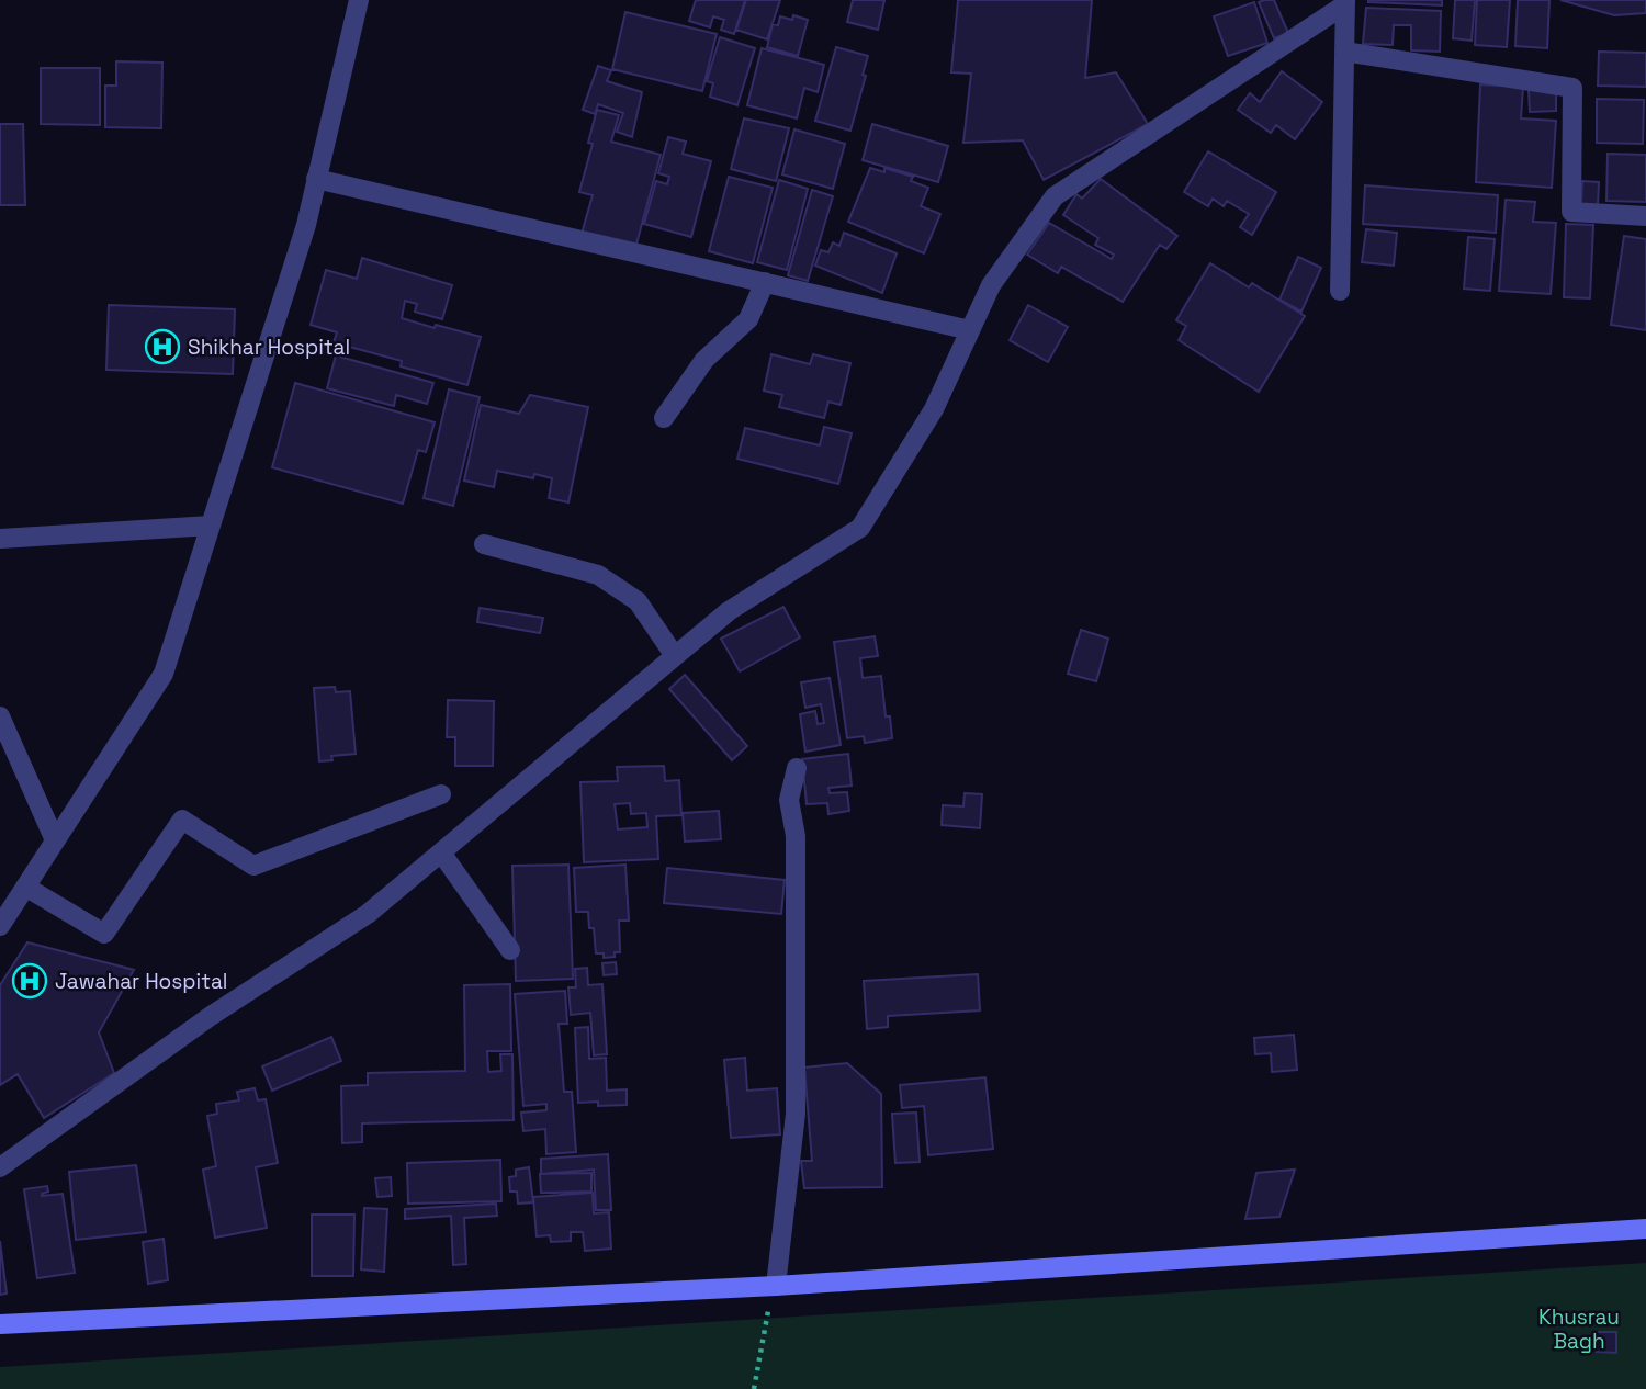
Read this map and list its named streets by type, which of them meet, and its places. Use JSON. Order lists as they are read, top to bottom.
{
  "parks": ["Khusrau Bagh"],
  "places": {
    "hospital": ["Shikhar Hospital", "Jawahar Hospital"]
  }
}
